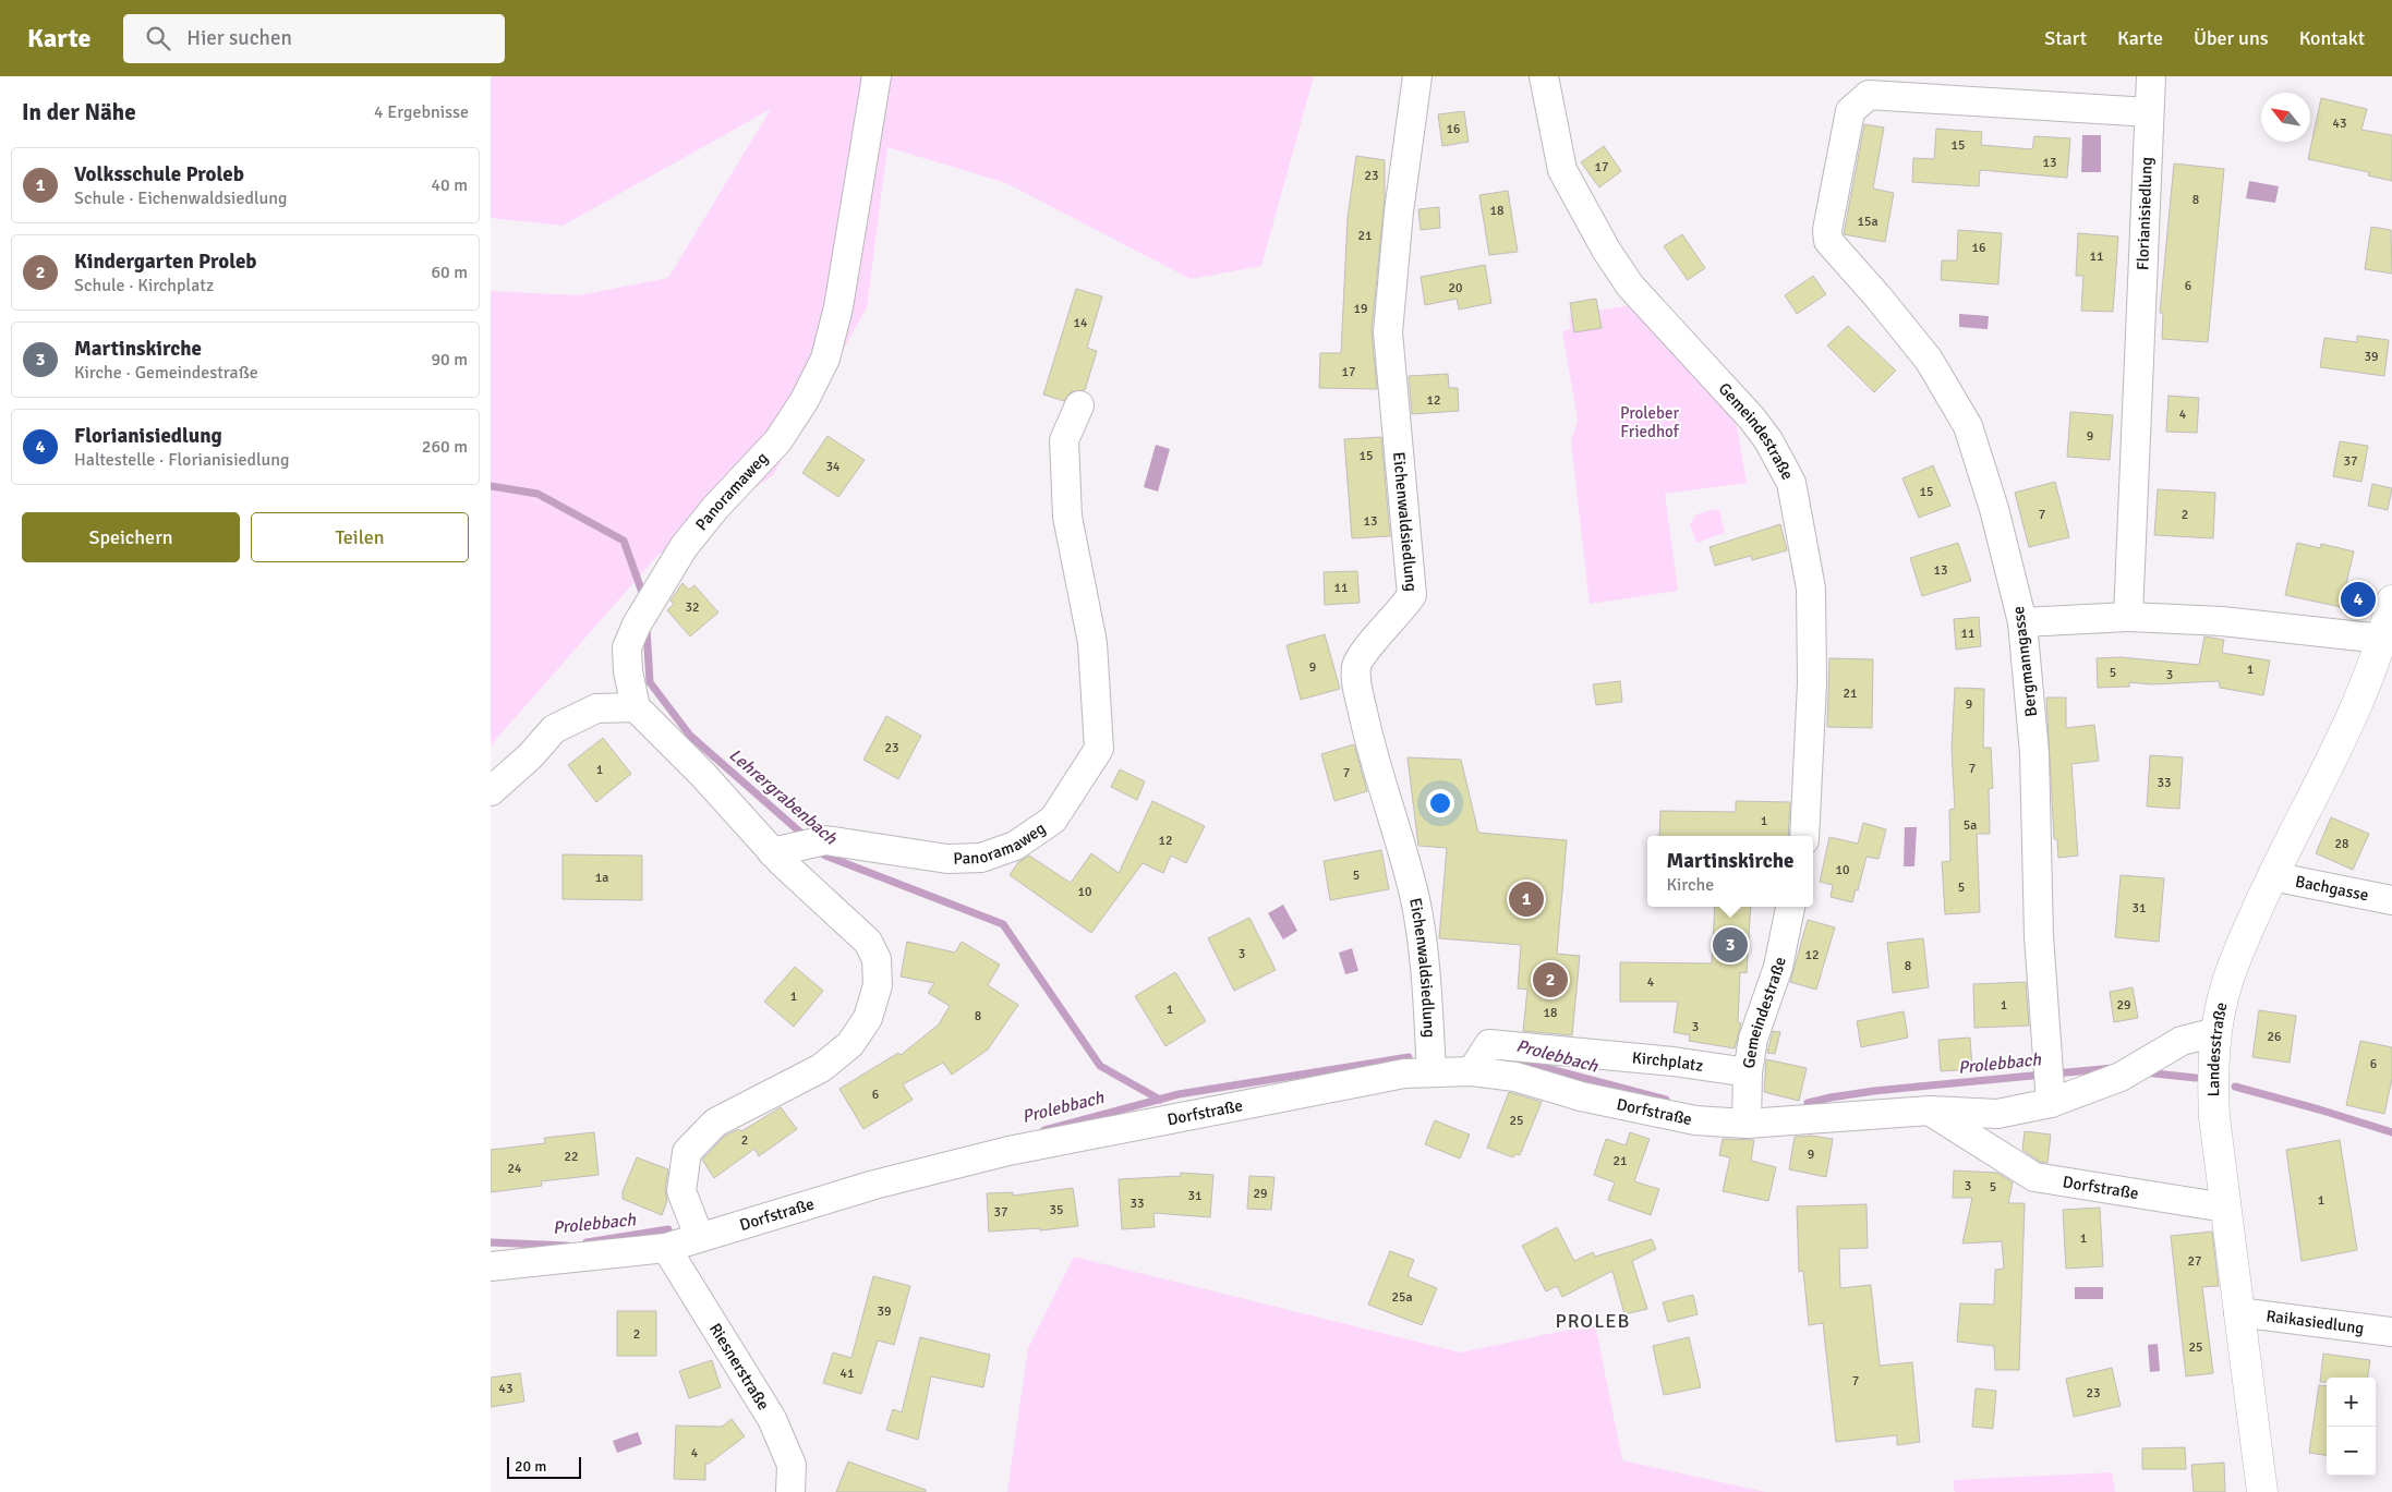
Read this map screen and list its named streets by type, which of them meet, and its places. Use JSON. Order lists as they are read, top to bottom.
{
  "streets": {
    "main road": ["Landesstraße"],
    "street": [
      "Florianisiedlung",
      "Gemeindestraße",
      "Panoramaweg",
      "Eichenwaldsiedlung",
      "Bergmanngasse",
      "Bachgasse",
      "Kirchplatz",
      "Dorfstraße",
      "Raikasiedlung",
      "Riesnerstraße"
    ]
  },
  "crossings": [
    ["Florianisiedlung", "Bergmanngasse"],
    ["Gemeindestraße", "Kirchplatz"],
    ["Gemeindestraße", "Dorfstraße"],
    ["Eichenwaldsiedlung", "Dorfstraße"],
    ["Bergmanngasse", "Dorfstraße"],
    ["Bachgasse", "Landesstraße"],
    ["Landesstraße", "Dorfstraße"],
    ["Landesstraße", "Raikasiedlung"],
    ["Kirchplatz", "Dorfstraße"],
    ["Dorfstraße", "Riesnerstraße"]
  ],
  "districts": ["PROLEB"],
  "water": ["Lehrergrabenbach", "Prolebbach"],
  "parks": ["Proleber Friedhof"],
  "house_numbers": [
    "43",
    "16",
    "15",
    "13",
    "17",
    "23",
    "8",
    "18",
    "15a",
    "21",
    "16",
    "11",
    "6",
    "20",
    "19",
    "14",
    "39",
    "17",
    "12",
    "4",
    "9",
    "15",
    "37",
    "34",
    "15",
    "7",
    "2",
    "13",
    "13",
    "11",
    "32",
    "11",
    "9",
    "1",
    "5",
    "3",
    "21",
    "9",
    "23",
    "7",
    "1",
    "7",
    "33",
    "1",
    "5a",
    "12",
    "28",
    "10",
    "5",
    "1a",
    "5",
    "10",
    "31",
    "3",
    "12",
    "8",
    "4",
    "1",
    "1",
    "29",
    "1",
    "18",
    "8",
    "3",
    "26",
    "6",
    "6",
    "25",
    "2",
    "9",
    "22",
    "21",
    "24",
    "3",
    "5",
    "29",
    "31",
    "1",
    "33",
    "35",
    "37",
    "1",
    "27",
    "25a",
    "39",
    "2",
    "25",
    "41",
    "7",
    "43",
    "23",
    "4"
  ],
  "scale_bar": "20 m",
  "north": "top left",
  "page": {
    "header": "Karte",
    "search": "Hier suchen",
    "nav": [
      "Start",
      "Karte",
      "Über uns",
      "Kontakt"
    ],
    "heading": ["In der Nähe", "4 Ergebnisse"],
    "list": [
      {
        "mark": "1",
        "name": "Volksschule Proleb",
        "note": "Schule · Eichenwaldsiedlung",
        "value": "40 m"
      },
      {
        "mark": "2",
        "name": "Kindergarten Proleb",
        "note": "Schule · Kirchplatz",
        "value": "60 m"
      },
      {
        "mark": "3",
        "name": "Martinskirche",
        "note": "Kirche · Gemeindestraße",
        "value": "90 m"
      },
      {
        "mark": "4",
        "name": "Florianisiedlung",
        "note": "Haltestelle · Florianisiedlung",
        "value": "260 m"
      }
    ],
    "buttons": ["Speichern", "Teilen"],
    "pins": [
      "4",
      "1",
      "3",
      "2"
    ],
    "popup": ["Martinskirche", "Kirche"],
    "map_buttons": ["+", "−"],
    "scale": "20 m"
  }
}
